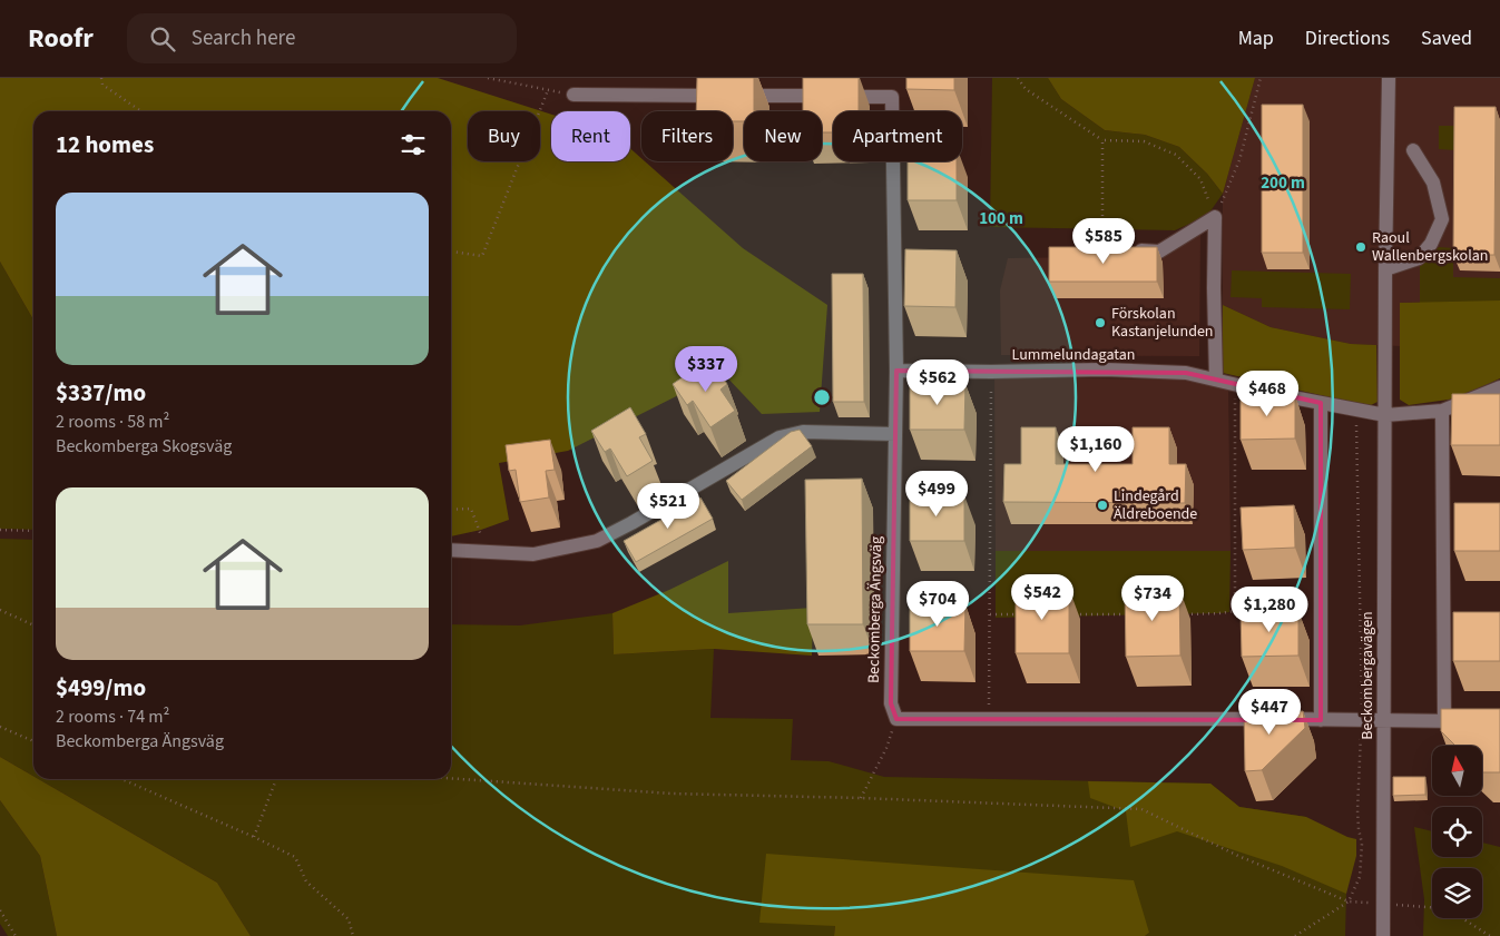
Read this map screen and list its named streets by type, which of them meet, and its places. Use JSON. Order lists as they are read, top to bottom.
{
  "streets": {
    "street": ["Lummelundagatan", "Beckomberga Ängsväg", "Beckombergavägen"]
  },
  "crossings": [
    ["Lummelundagatan", "Beckomberga Ängsväg"],
    ["Lummelundagatan", "Beckombergavägen"]
  ],
  "places": ["Raoul Wallenbergskolan", "Förskolan Kastanjelunden", "Lindegård Äldreboende"],
  "north": "top",
  "page": {
    "header": "Roofr",
    "search": "Search here",
    "nav": ["Map", "Directions", "Saved"],
    "chip": [
      "Buy",
      "Rent",
      "Filters",
      "New",
      "Apartment"
    ],
    "heading": "12 homes",
    "list": [
      {
        "name": "$337/mo",
        "note": "2 rooms · 58 m² · Beckomberga Skogsväg"
      },
      {
        "name": "$499/mo",
        "note": "2 rooms · 74 m² · Beckomberga Ängsväg"
      }
    ],
    "price": [
      "$585",
      "$337",
      "$562",
      "$468",
      "$1,160",
      "$499",
      "$521",
      "$542",
      "$734",
      "$704",
      "$1,280",
      "$447"
    ]
  },
  "rings": ["200 m", "100 m"]
}
